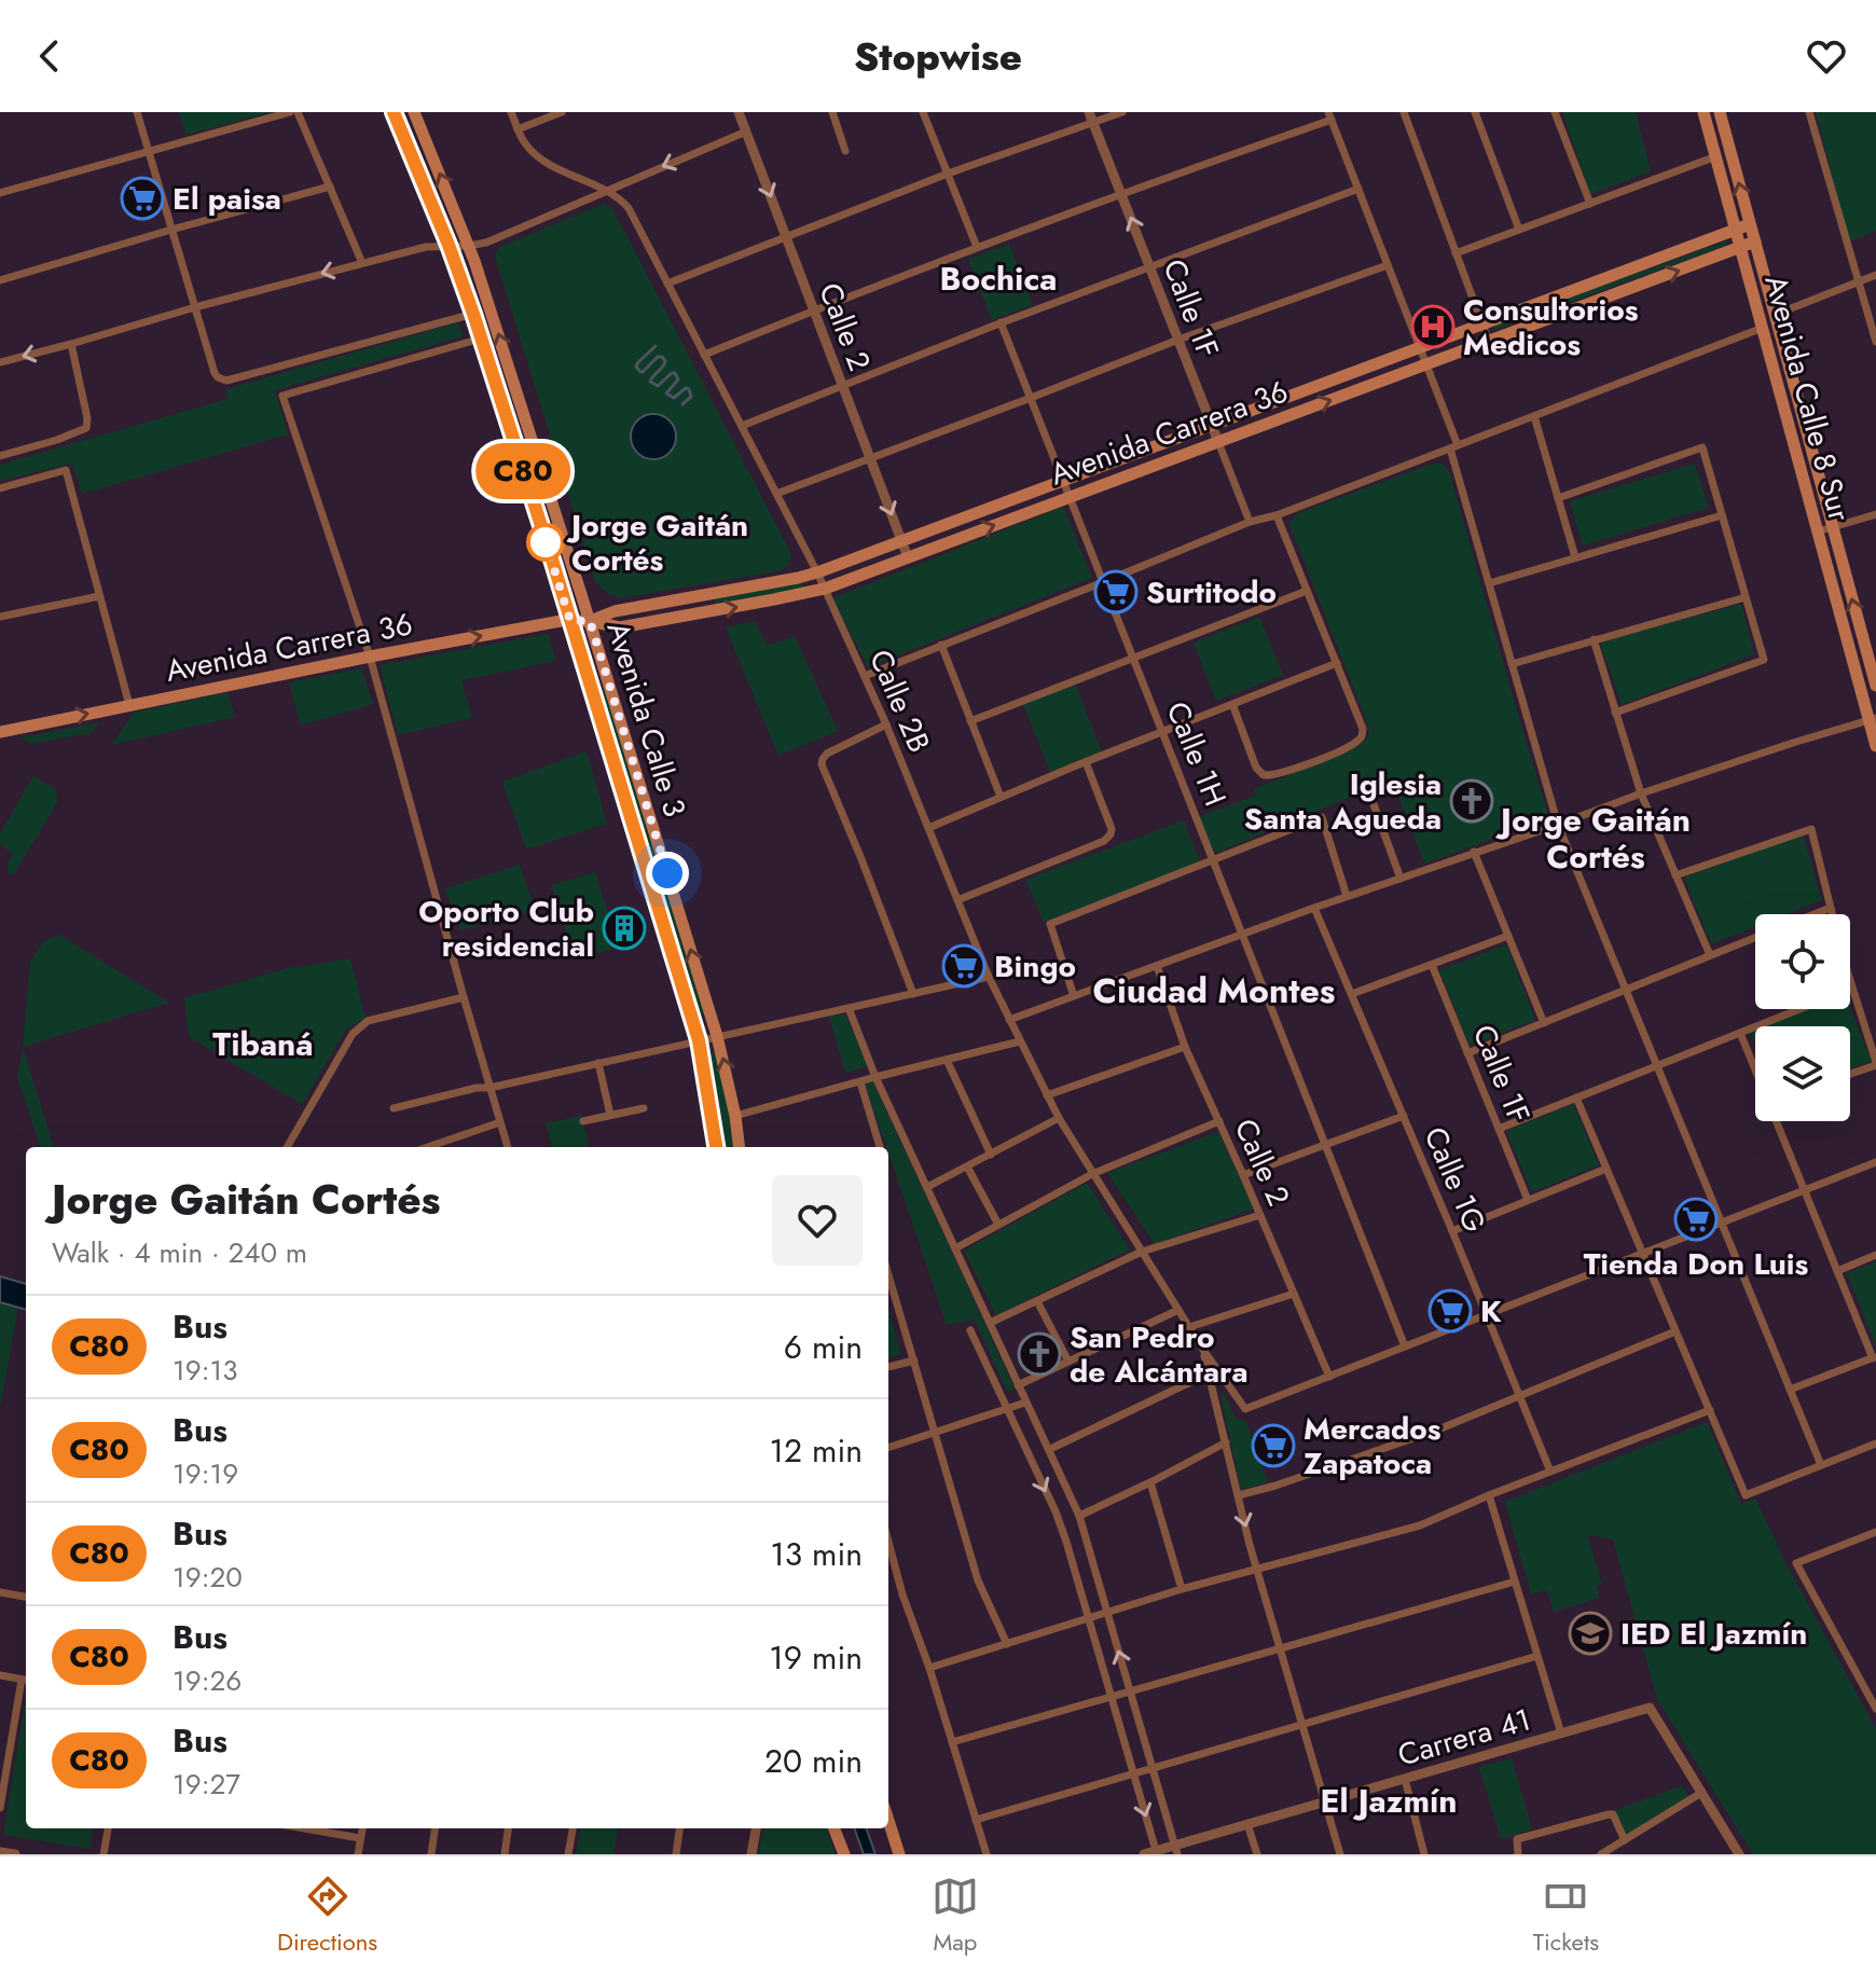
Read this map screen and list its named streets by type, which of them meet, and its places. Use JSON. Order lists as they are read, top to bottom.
{
  "streets": {
    "main road": ["Avenida Calle 8 Sur", "Avenida Carrera 36", "Avenida Calle 3"],
    "street": [
      "Calle 1F",
      "Calle 2",
      "Calle 2B",
      "Calle 1H",
      "Calle 1G",
      "Carrera 41"
    ]
  },
  "crossings": [
    ["Calle 1F", "Avenida Carrera 36"],
    ["Calle 2", "Avenida Carrera 36"],
    ["Calle 2", "Calle 2B"],
    ["Avenida Calle 8 Sur", "Avenida Carrera 36"],
    ["Avenida Carrera 36", "Calle 2B"],
    ["Avenida Carrera 36", "Avenida Calle 3"],
    ["Avenida Carrera 36", "Calle 1H"],
    ["Calle 2B", "Carrera 41"]
  ],
  "districts": [
    "Bochica",
    "Jorge Gaitán Cortés",
    "Ciudad Montes",
    "Tibaná",
    "El Jazmín"
  ],
  "places": {
    "supermarket": [
      "El paisa",
      "Surtitodo",
      "Bingo",
      "Tienda Don Luis",
      "K",
      "Mercados Zapatoca"
    ],
    "hospital": ["Consultorios Medicos"],
    "other": ["Jorge Gaitán Cortés"],
    "church": ["Iglesia Santa Agueda", "San Pedro de Alcántara"],
    "building": ["Oporto Club residencial"],
    "school or university": ["IED El Jazmín"]
  },
  "lines": ["bus line C80"],
  "page": {
    "header": "Stopwise",
    "on_map": "C80",
    "heading": ["Jorge Gaitán Cortés", "Walk · 4 min · 240 m"],
    "list": [
      {
        "mark": "C80",
        "name": "Bus",
        "note": "19:13",
        "value": "6 min"
      },
      {
        "mark": "C80",
        "name": "Bus",
        "note": "19:19",
        "value": "12 min"
      },
      {
        "mark": "C80",
        "name": "Bus",
        "note": "19:20",
        "value": "13 min"
      },
      {
        "mark": "C80",
        "name": "Bus",
        "note": "19:26",
        "value": "19 min"
      },
      {
        "mark": "C80",
        "name": "Bus",
        "note": "19:27",
        "value": "20 min"
      }
    ],
    "tabs": ["Directions", "Map", "Tickets"]
  }
}
